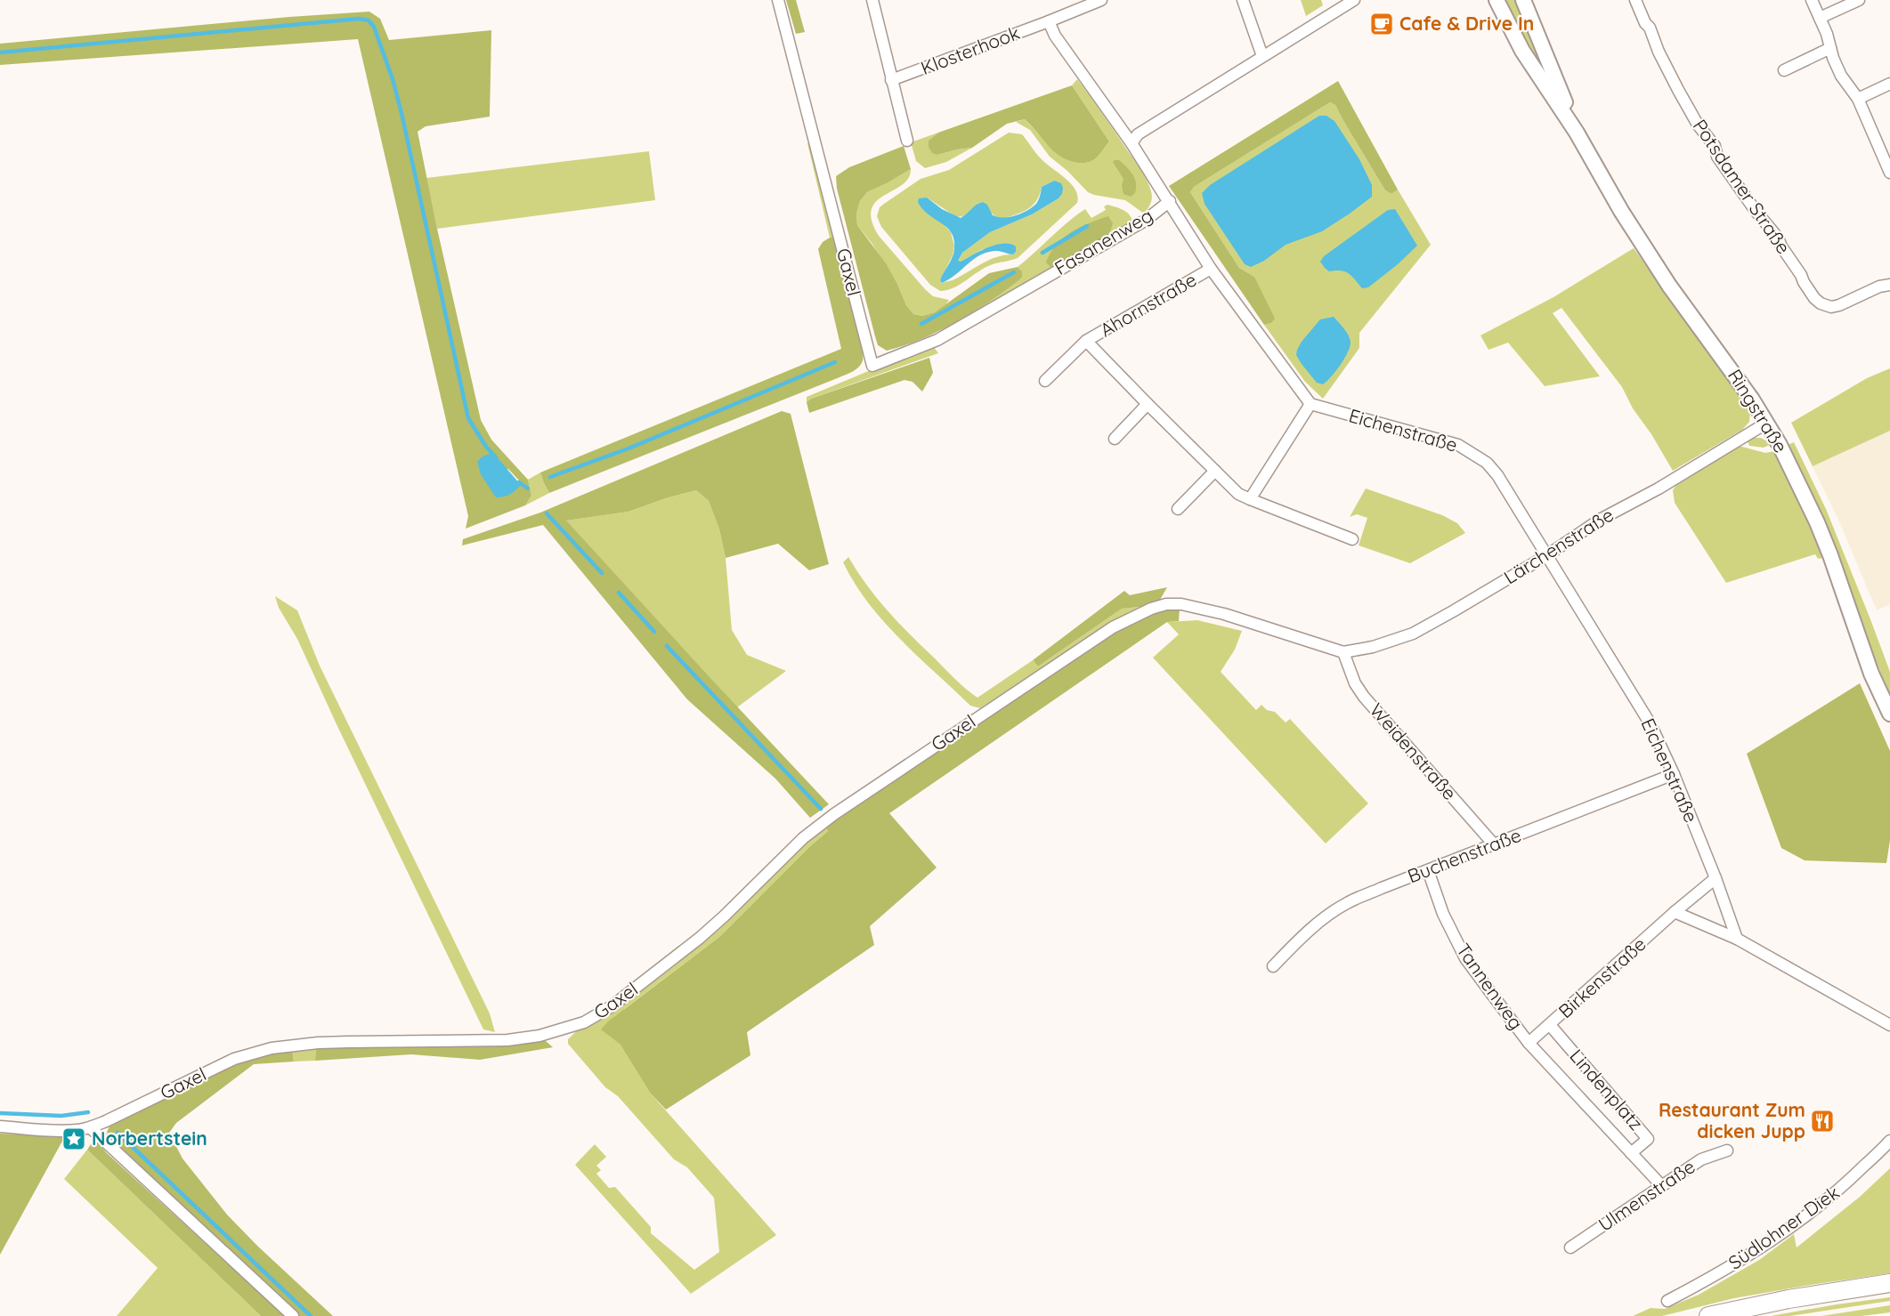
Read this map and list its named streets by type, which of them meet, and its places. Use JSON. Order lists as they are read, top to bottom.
{
  "streets": {
    "main road": ["Ringstraße"],
    "street": [
      "Klosterhook",
      "Potsdamer Straße",
      "Fasanenweg",
      "Gaxel",
      "Ahornstraße",
      "Eichenstraße",
      "Lärchenstraße",
      "Weidenstraße",
      "Buchenstraße",
      "Birkenstraße",
      "Tannenweg",
      "Lindenplatz",
      "Ulmenstraße",
      "Südlohner Diek"
    ]
  },
  "crossings": [
    ["Fasanenweg", "Gaxel"],
    ["Gaxel", "Lärchenstraße"],
    ["Gaxel", "Weidenstraße"],
    ["Ringstraße", "Lärchenstraße"],
    ["Eichenstraße", "Lärchenstraße"],
    ["Eichenstraße", "Buchenstraße"],
    ["Eichenstraße", "Birkenstraße"],
    ["Lärchenstraße", "Weidenstraße"],
    ["Weidenstraße", "Buchenstraße"],
    ["Buchenstraße", "Tannenweg"],
    ["Birkenstraße", "Tannenweg"],
    ["Birkenstraße", "Lindenplatz"],
    ["Tannenweg", "Lindenplatz"],
    ["Lindenplatz", "Ulmenstraße"]
  ],
  "places": {
    "cafe": ["Cafe & Drive In"],
    "restaurant": ["Restaurant Zum dicken Jupp"],
    "place": ["Norbertstein"]
  }
}
